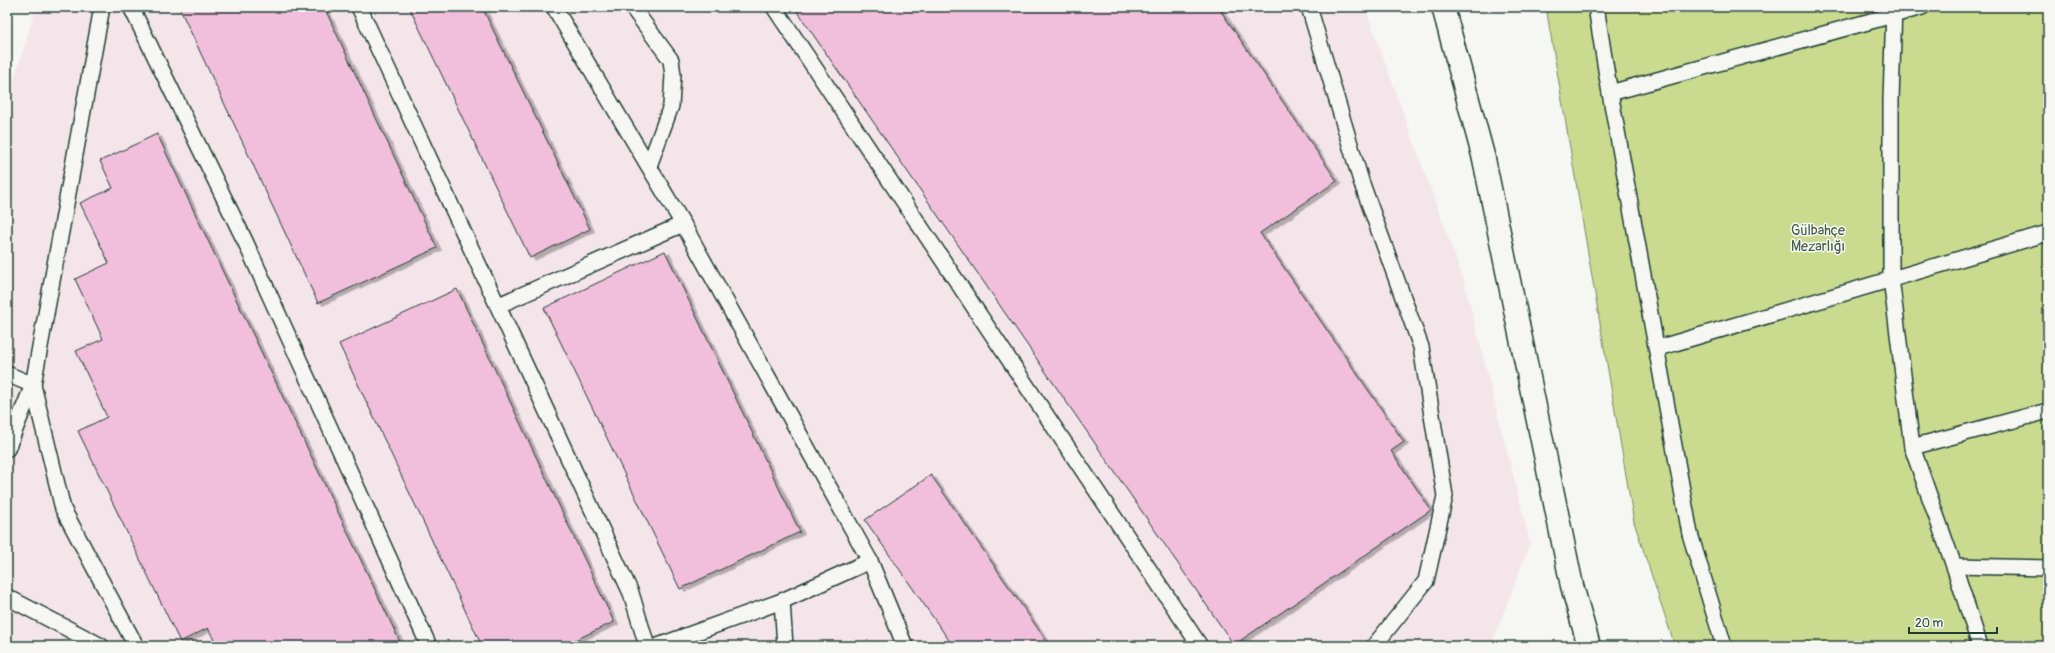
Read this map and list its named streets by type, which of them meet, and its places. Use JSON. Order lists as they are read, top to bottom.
{
  "parks": ["Gülbahçe Mezarlığı"],
  "scale_bar": "20 m"
}
